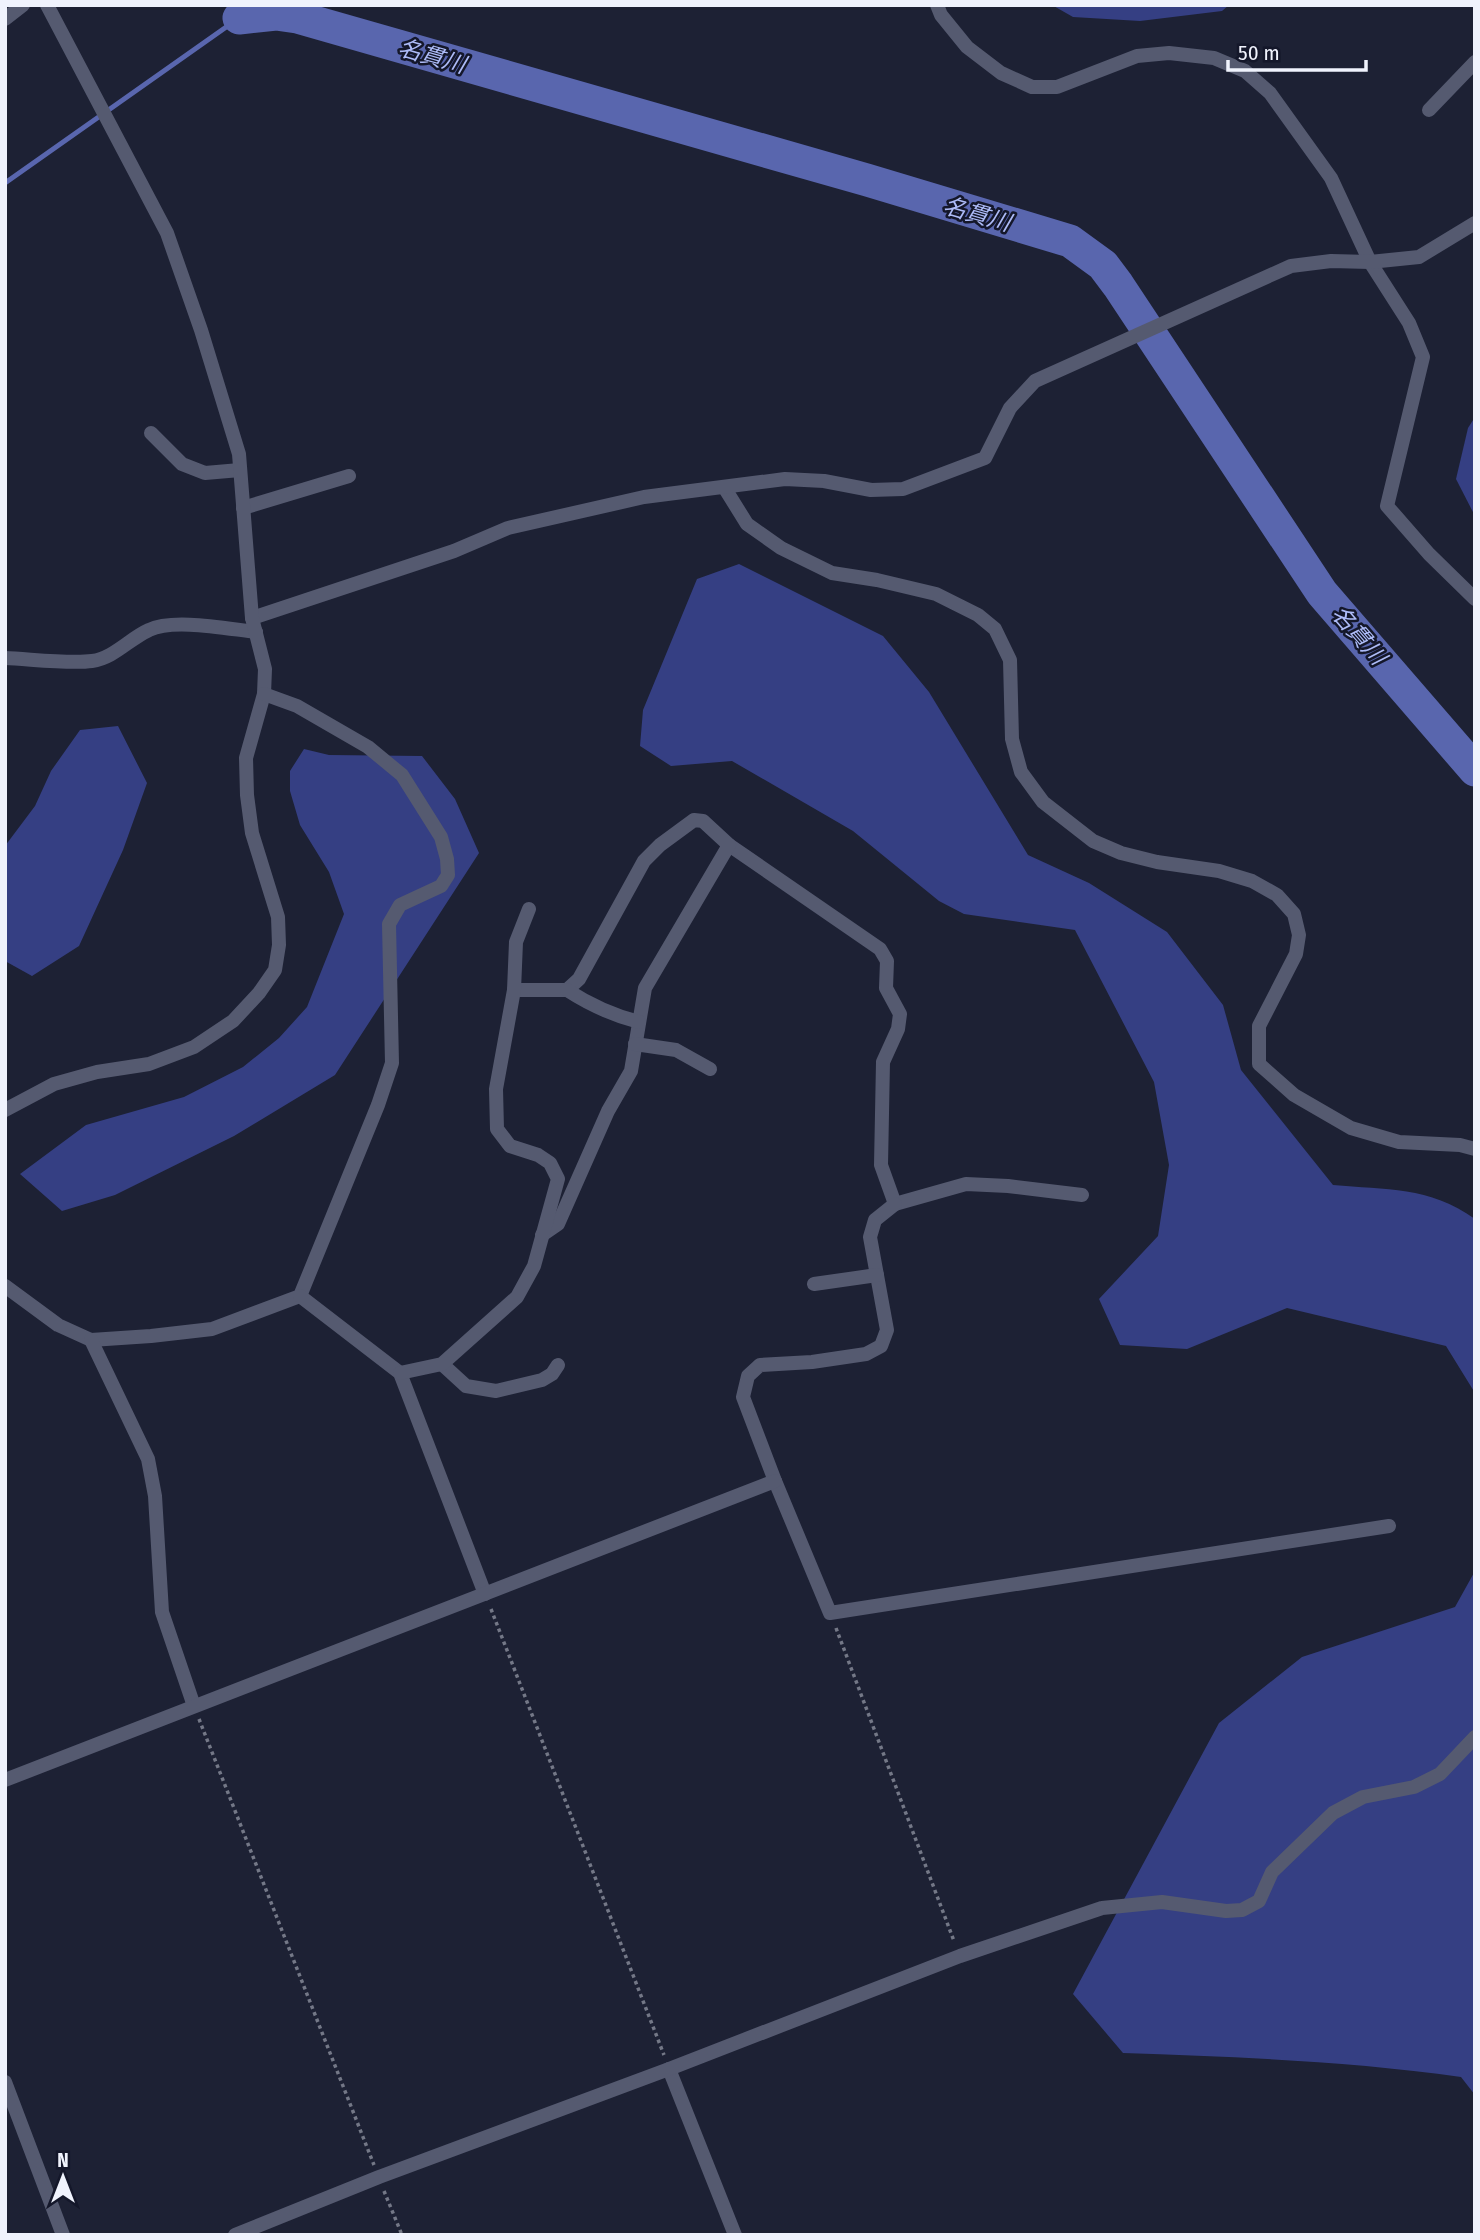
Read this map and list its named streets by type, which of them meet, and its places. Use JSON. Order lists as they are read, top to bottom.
{
  "water": ["名貫川"],
  "scale_bar": "50 m",
  "north": "top"
}
